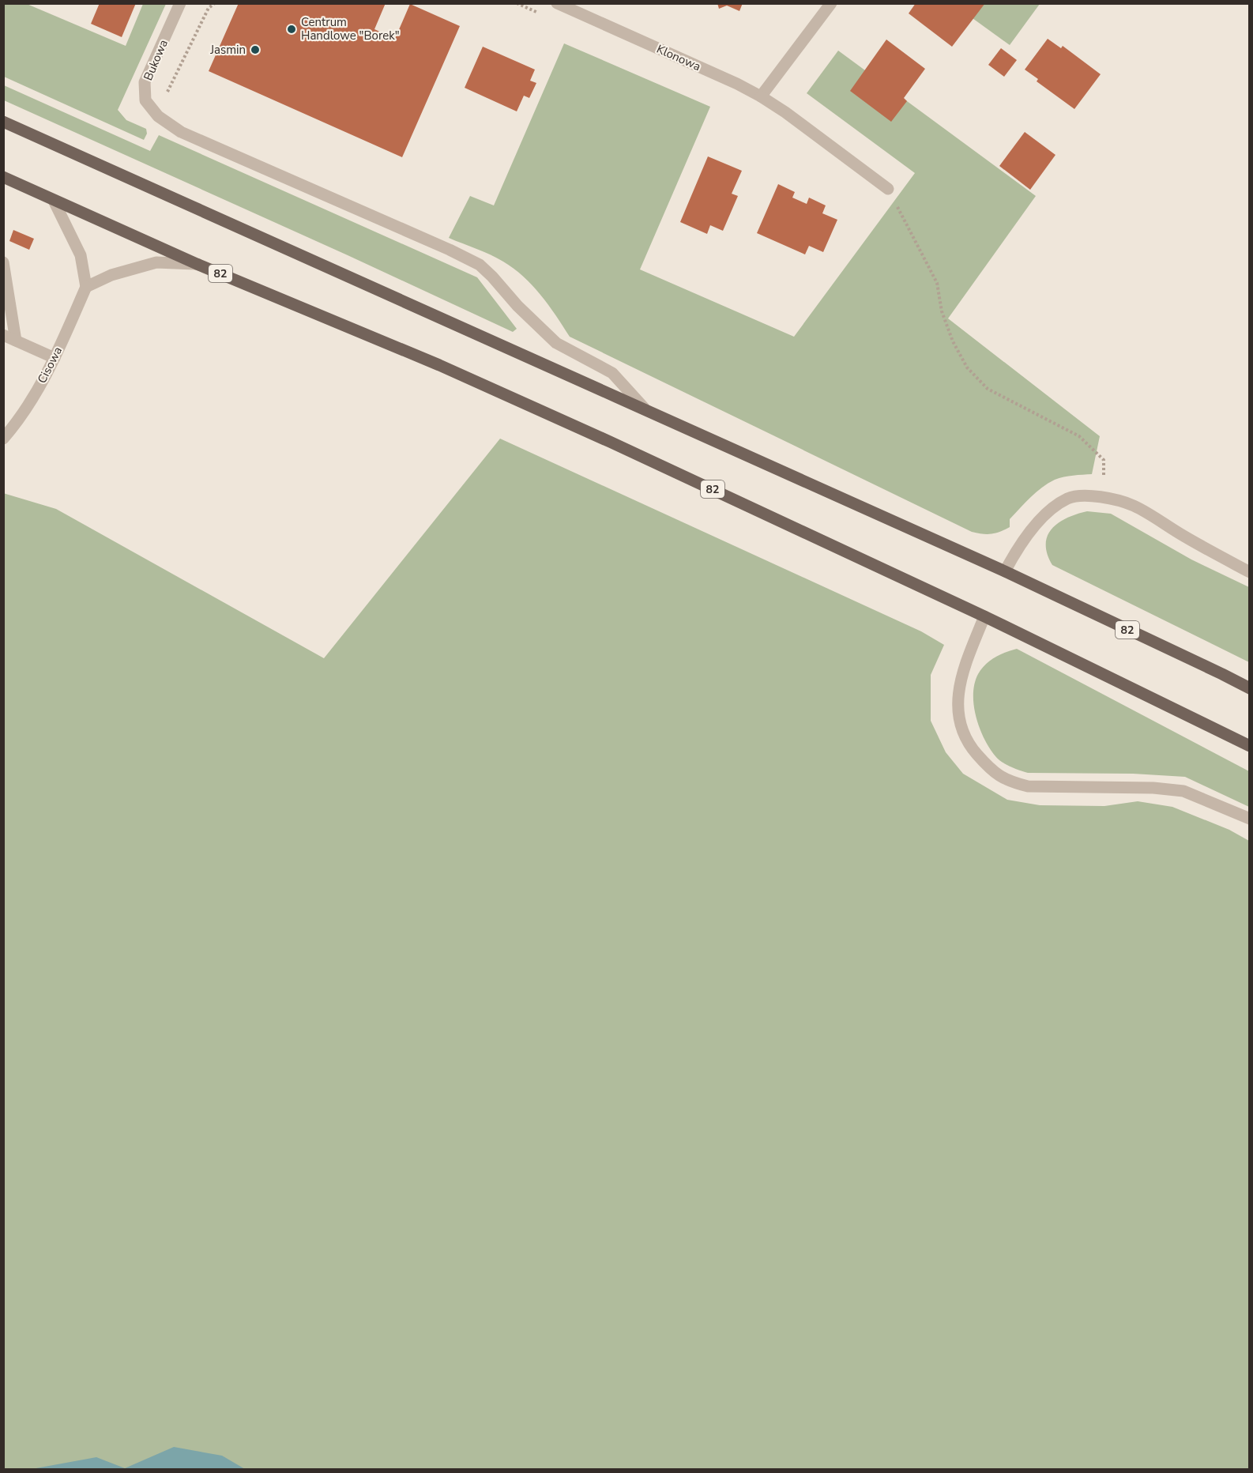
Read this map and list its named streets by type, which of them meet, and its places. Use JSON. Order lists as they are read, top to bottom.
{
  "streets": {
    "main road": ["82"],
    "street": ["Klonowa", "Bukowa", "Cisowa"]
  },
  "crossings": [
    ["Bukowa", "82"]
  ],
  "places": ["Centrum Handlowe \"Borek\"", "Jasmin"]
}
